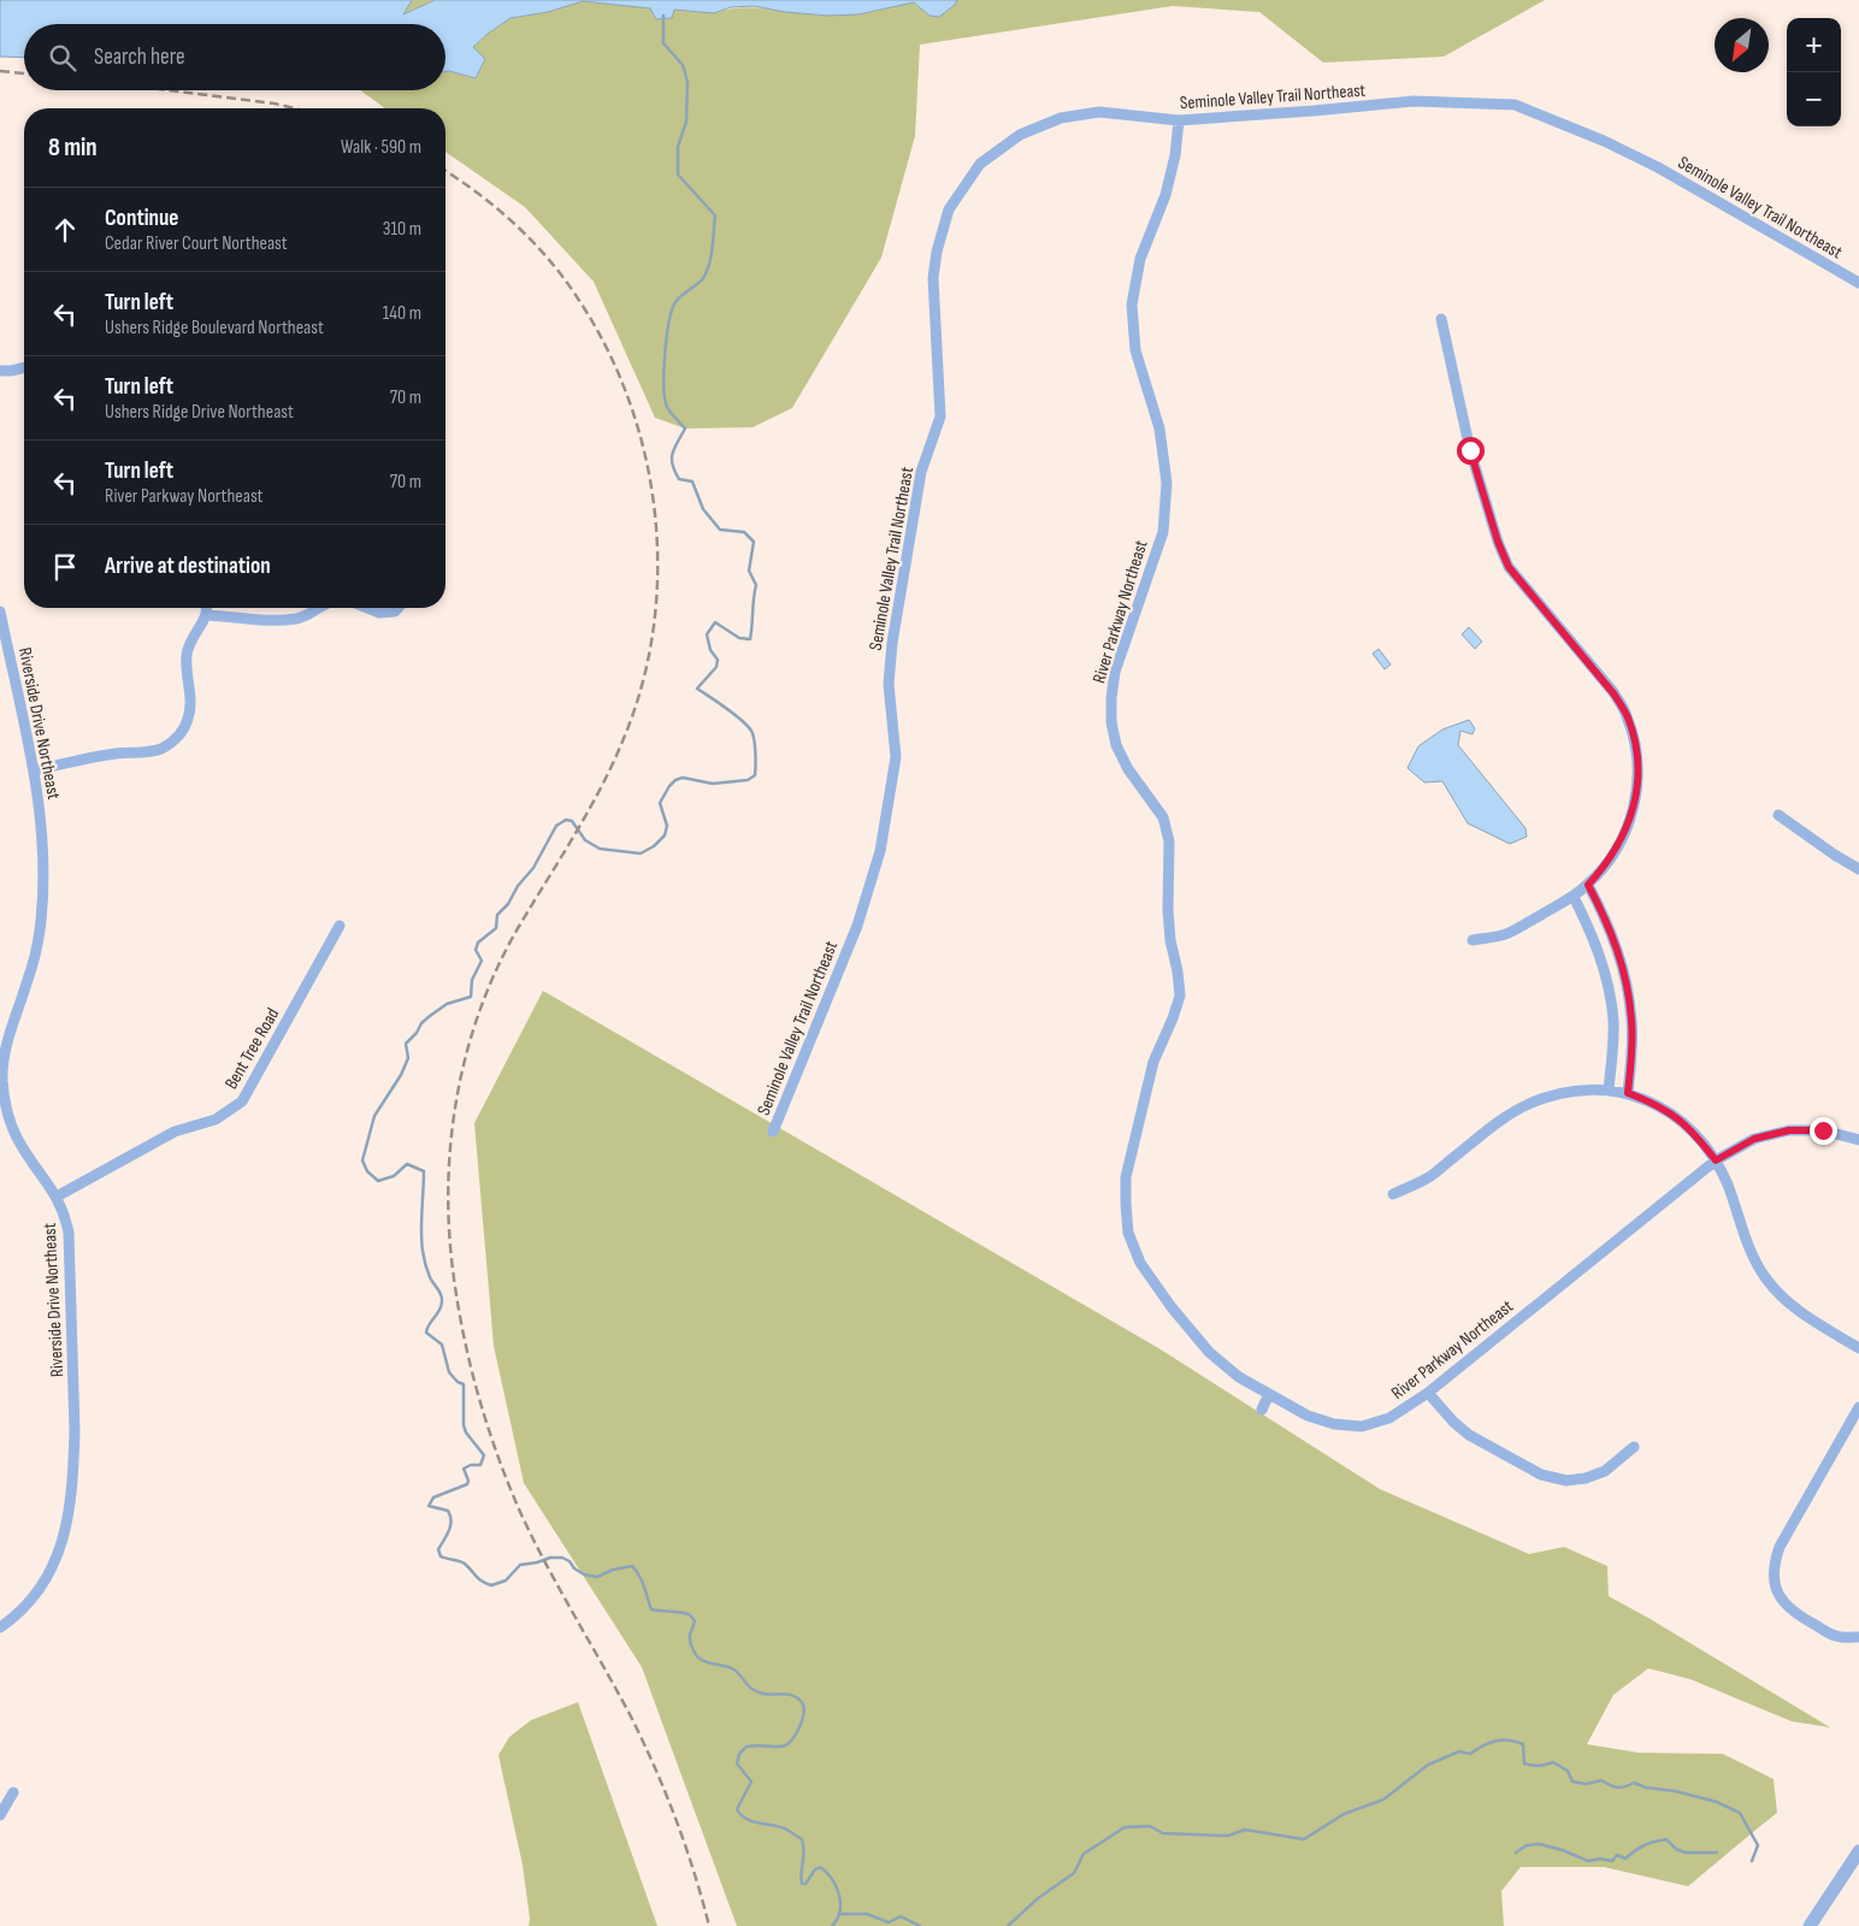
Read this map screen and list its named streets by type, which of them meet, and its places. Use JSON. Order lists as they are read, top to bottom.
{
  "streets": {
    "street": [
      "Seminole Valley Trail Northeast",
      "River Parkway Northeast",
      "Riverside Drive Northeast",
      "Bent Tree Road"
    ]
  },
  "crossings": [
    ["Seminole Valley Trail Northeast", "River Parkway Northeast"],
    ["Riverside Drive Northeast", "Bent Tree Road"]
  ],
  "north": "bottom left",
  "page": {
    "map_buttons": ["+", "−"],
    "search": "Search here",
    "heading": ["8 min", "Walk · 590 m"],
    "list": [
      ["Continue", "Cedar River Court Northeast", "310 m"],
      ["Turn left", "Ushers Ridge Boulevard Northeast", "140 m"],
      ["Turn left", "Ushers Ridge Drive Northeast", "70 m"],
      ["Turn left", "River Parkway Northeast", "70 m"],
      "Arrive at destination"
    ]
  }
}
